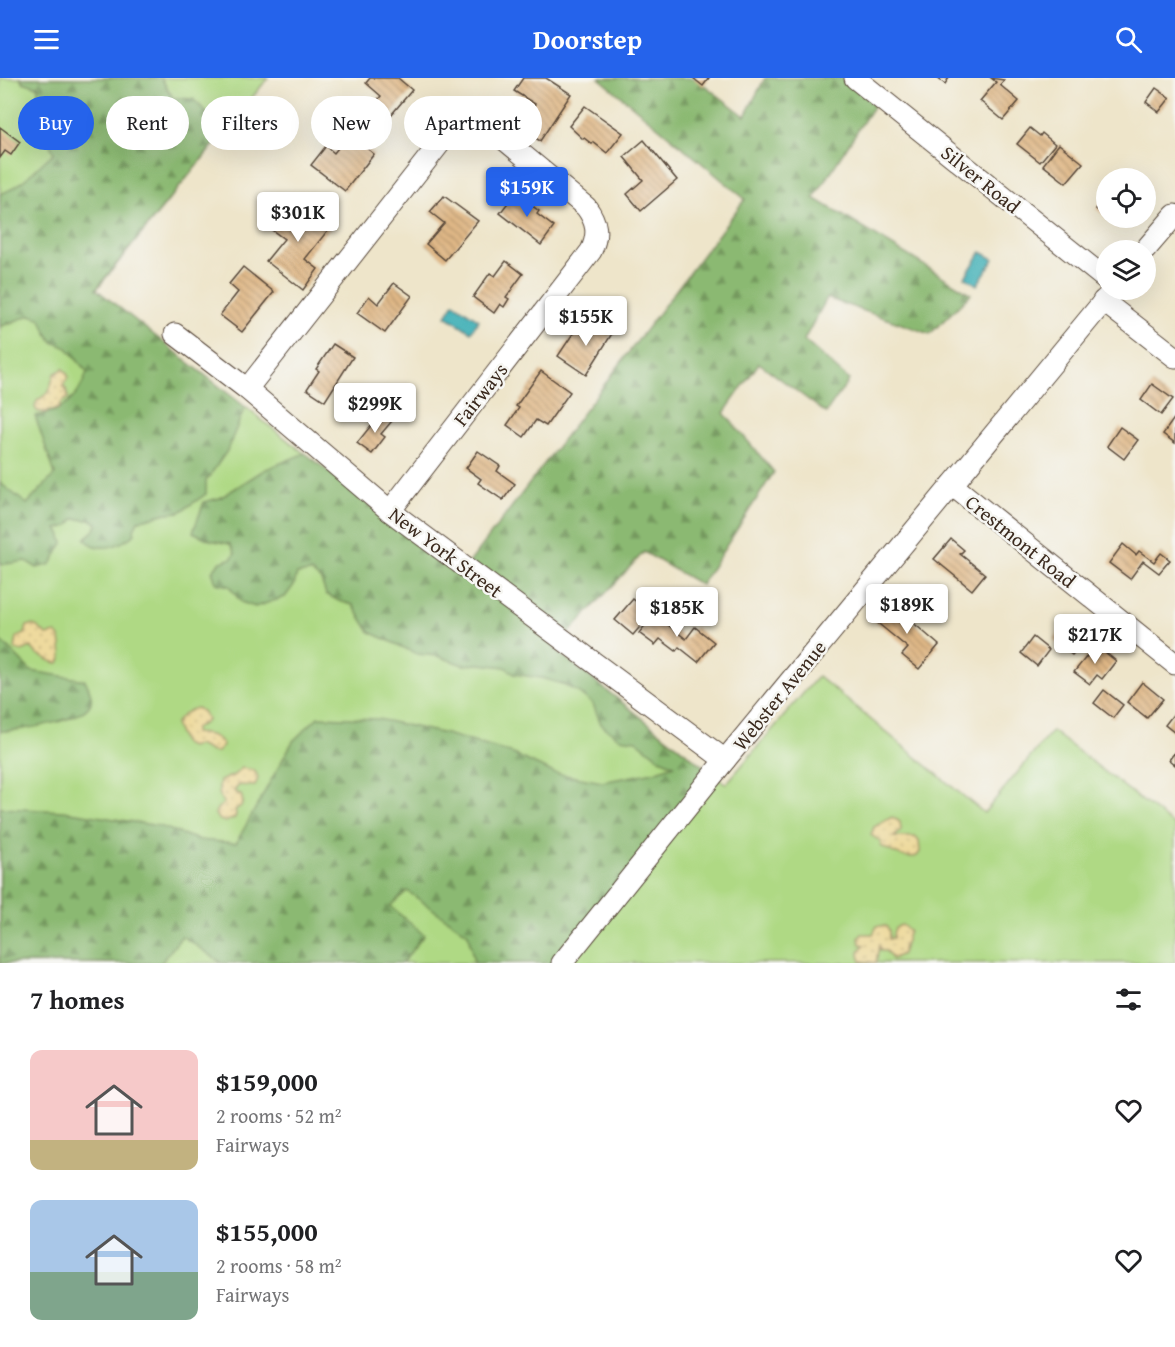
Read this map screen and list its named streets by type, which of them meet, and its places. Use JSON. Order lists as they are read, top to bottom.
{
  "streets": {
    "street": [
      "Silver Road",
      "Fairways",
      "Crestmont Road",
      "New York Street",
      "Webster Avenue"
    ]
  },
  "crossings": [
    ["Fairways", "New York Street"],
    ["Crestmont Road", "Webster Avenue"],
    ["New York Street", "Webster Avenue"]
  ],
  "page": {
    "header": "Doorstep",
    "chip": [
      "Buy",
      "Rent",
      "Filters",
      "New",
      "Apartment"
    ],
    "price": [
      "$159K",
      "$301K",
      "$155K",
      "$299K",
      "$189K",
      "$185K",
      "$217K"
    ],
    "heading": "7 homes",
    "list": [
      {
        "name": "$159,000",
        "note": "2 rooms · 52 m² · Fairways"
      },
      {
        "name": "$155,000",
        "note": "2 rooms · 58 m² · Fairways"
      }
    ]
  }
}
